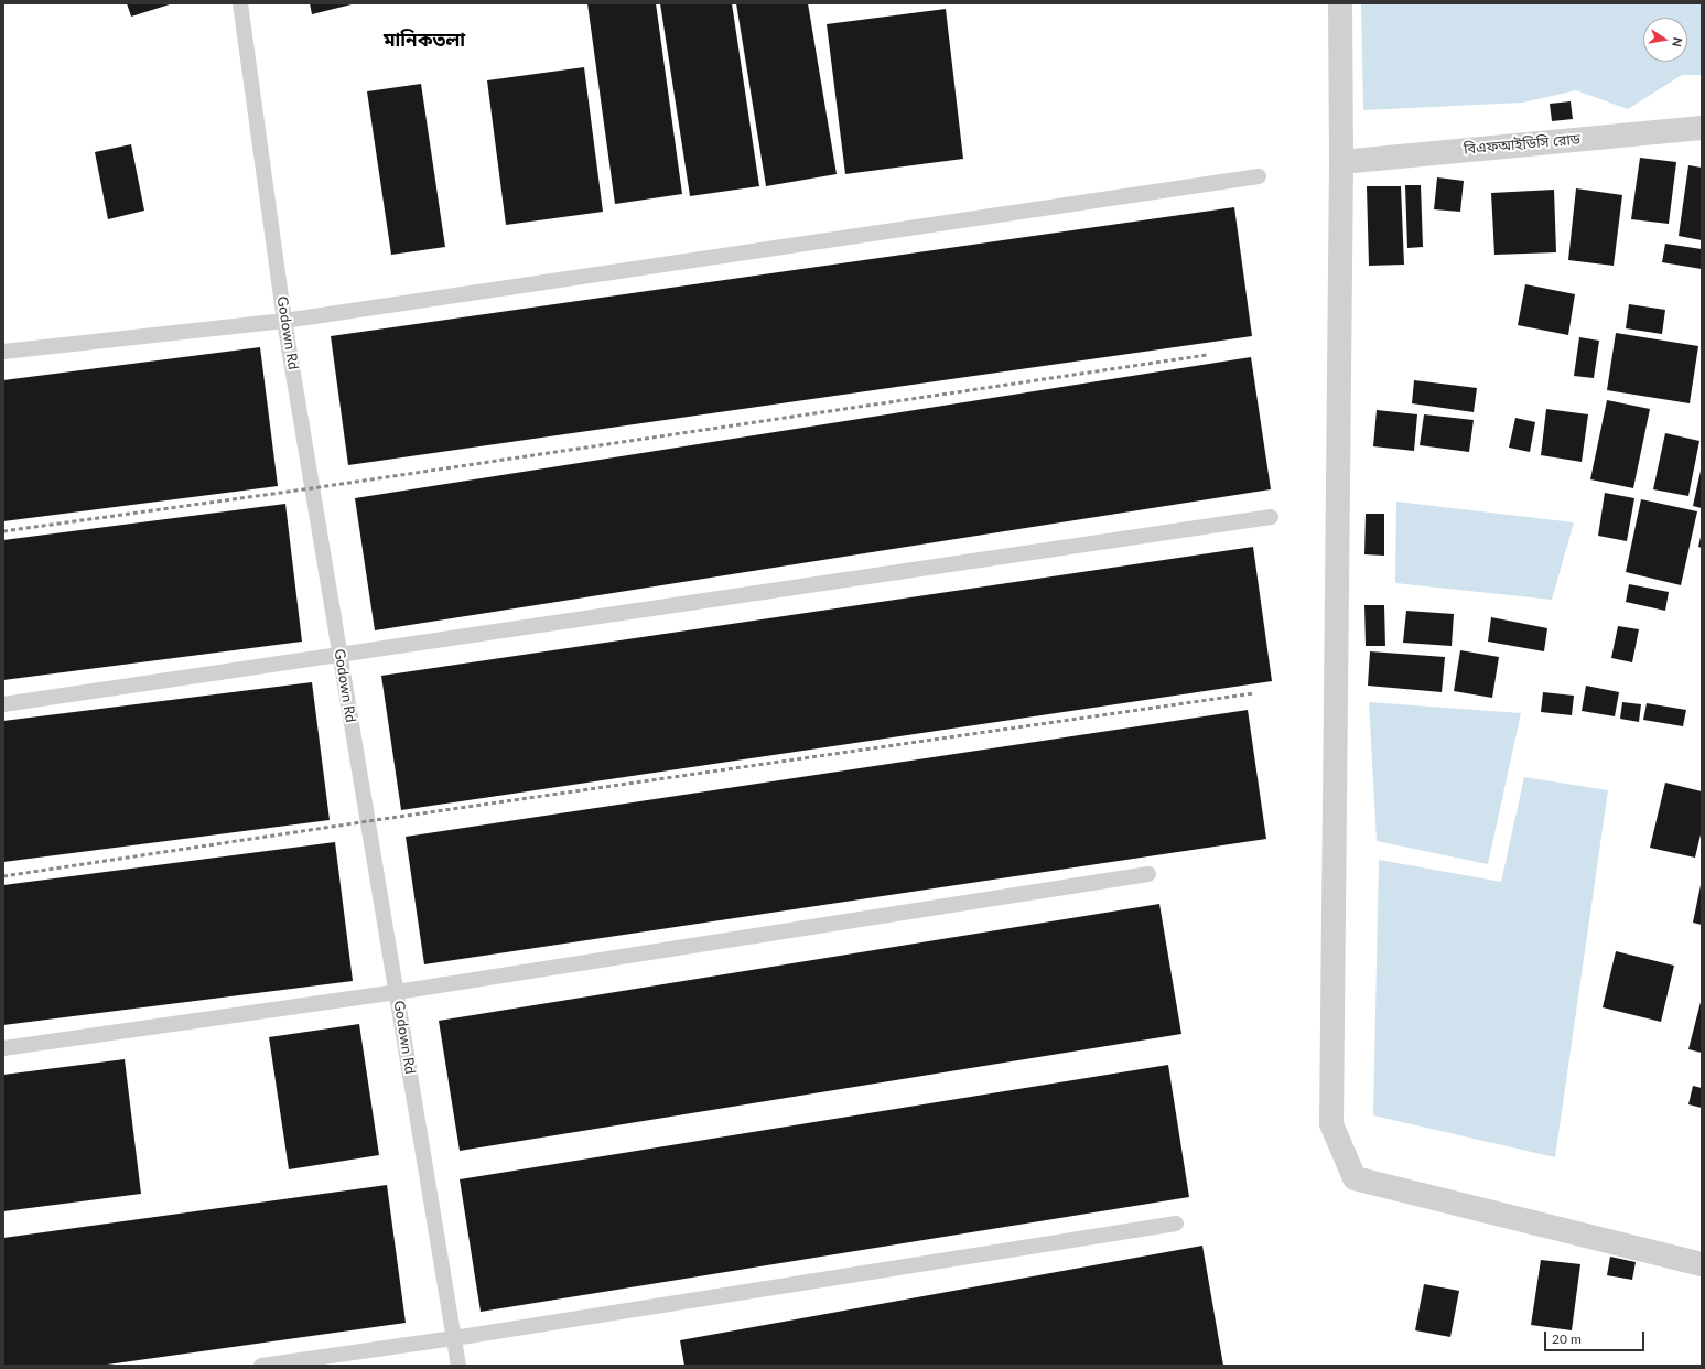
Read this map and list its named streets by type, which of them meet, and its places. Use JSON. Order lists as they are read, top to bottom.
{
  "streets": {
    "street": ["বিএফআইডিসি রোড"],
    "lane": ["Godown Rd"]
  },
  "districts": ["মানিকতলা"],
  "scale_bar": "20 m",
  "north": "right"
}
